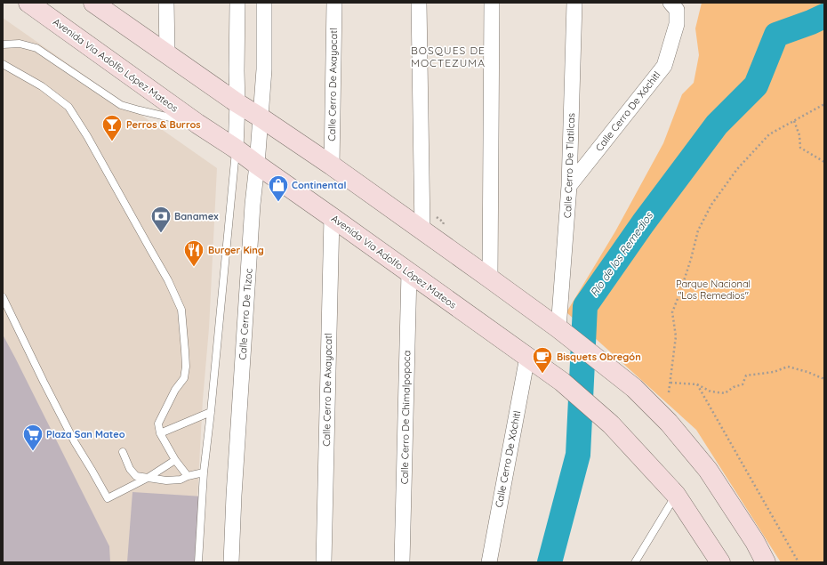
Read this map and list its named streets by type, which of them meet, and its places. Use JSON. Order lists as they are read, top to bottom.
{
  "streets": {
    "main road": ["Avenida Via Adolfo López Mateos"],
    "street": [
      "Calle Cerro De Axayacatl",
      "Calle Cerro De Xóchitl",
      "Calle Cerro De Tlatilcas",
      "Calle Cerro De Tizoc",
      "Calle Cerro De Chimalpopoca"
    ]
  },
  "crossings": [
    ["Avenida Via Adolfo López Mateos", "Calle Cerro De Axayacatl"],
    ["Avenida Via Adolfo López Mateos", "Calle Cerro De Xóchitl"],
    ["Avenida Via Adolfo López Mateos", "Calle Cerro De Tizoc"],
    ["Avenida Via Adolfo López Mateos", "Calle Cerro De Chimalpopoca"],
    ["Calle Cerro De Xóchitl", "Calle Cerro De Tlatilcas"]
  ],
  "districts": ["BOSQUES DE MOCTEZUMA"],
  "water": ["Río de los Remedios"],
  "parks": ["Parque Nacional \"Los Remedios\""],
  "places": {
    "bar": ["Perros & Burros"],
    "shop": ["Continental"],
    "bank": ["Banamex"],
    "restaurant": ["Burger King"],
    "cafe": ["Bisquets Obregón"],
    "supermarket": ["Plaza San Mateo"]
  }
}
